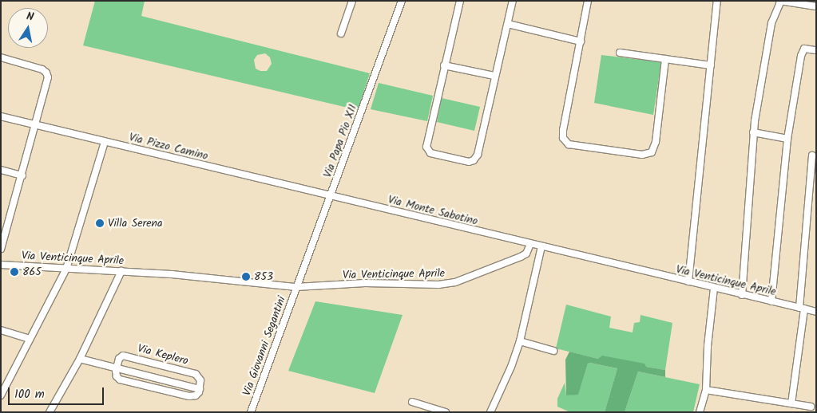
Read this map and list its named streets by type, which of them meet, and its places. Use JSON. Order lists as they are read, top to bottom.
{
  "streets": {
    "street": [
      "Via Papa Pio XII",
      "Via Pizzo Camino",
      "Via Monte Sabotino",
      "Via Venticinque Aprile",
      "Via Giovanni Segantini",
      "Via Keplero"
    ]
  },
  "crossings": [
    ["Via Papa Pio XII", "Via Pizzo Camino"],
    ["Via Papa Pio XII", "Via Monte Sabotino"],
    ["Via Papa Pio XII", "Via Venticinque Aprile"],
    ["Via Papa Pio XII", "Via Giovanni Segantini"],
    ["Via Pizzo Camino", "Via Monte Sabotino"],
    ["Via Monte Sabotino", "Via Venticinque Aprile"],
    ["Via Venticinque Aprile", "Via Giovanni Segantini"]
  ],
  "places": ["Villa Serena", "865", "853"],
  "scale_bar": "100 m",
  "north": "top"
}
